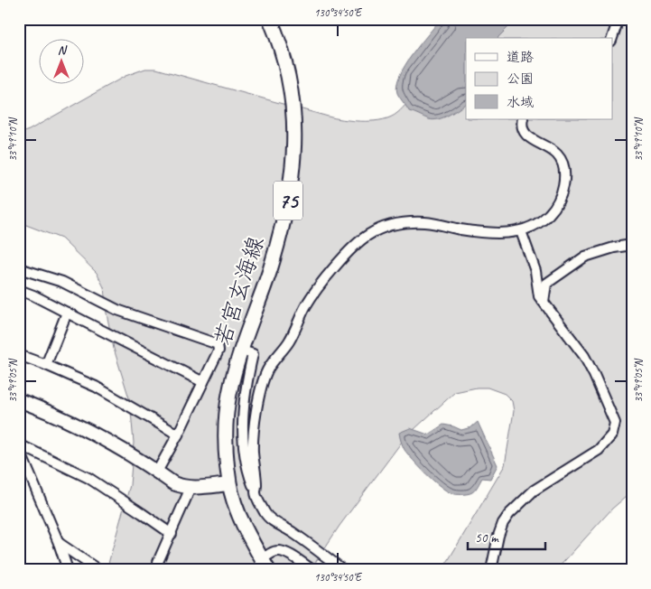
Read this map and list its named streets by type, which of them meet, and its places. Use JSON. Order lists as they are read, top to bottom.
{
  "streets": {
    "main road": ["75", "若宮玄海線"]
  },
  "legend": ["道路", "公園", "水域"],
  "scale_bar": "50 m",
  "north": "top",
  "coordinates": ["130°34'50\"E", "33°49'10\"N", "33°49'05\"N"]
}
